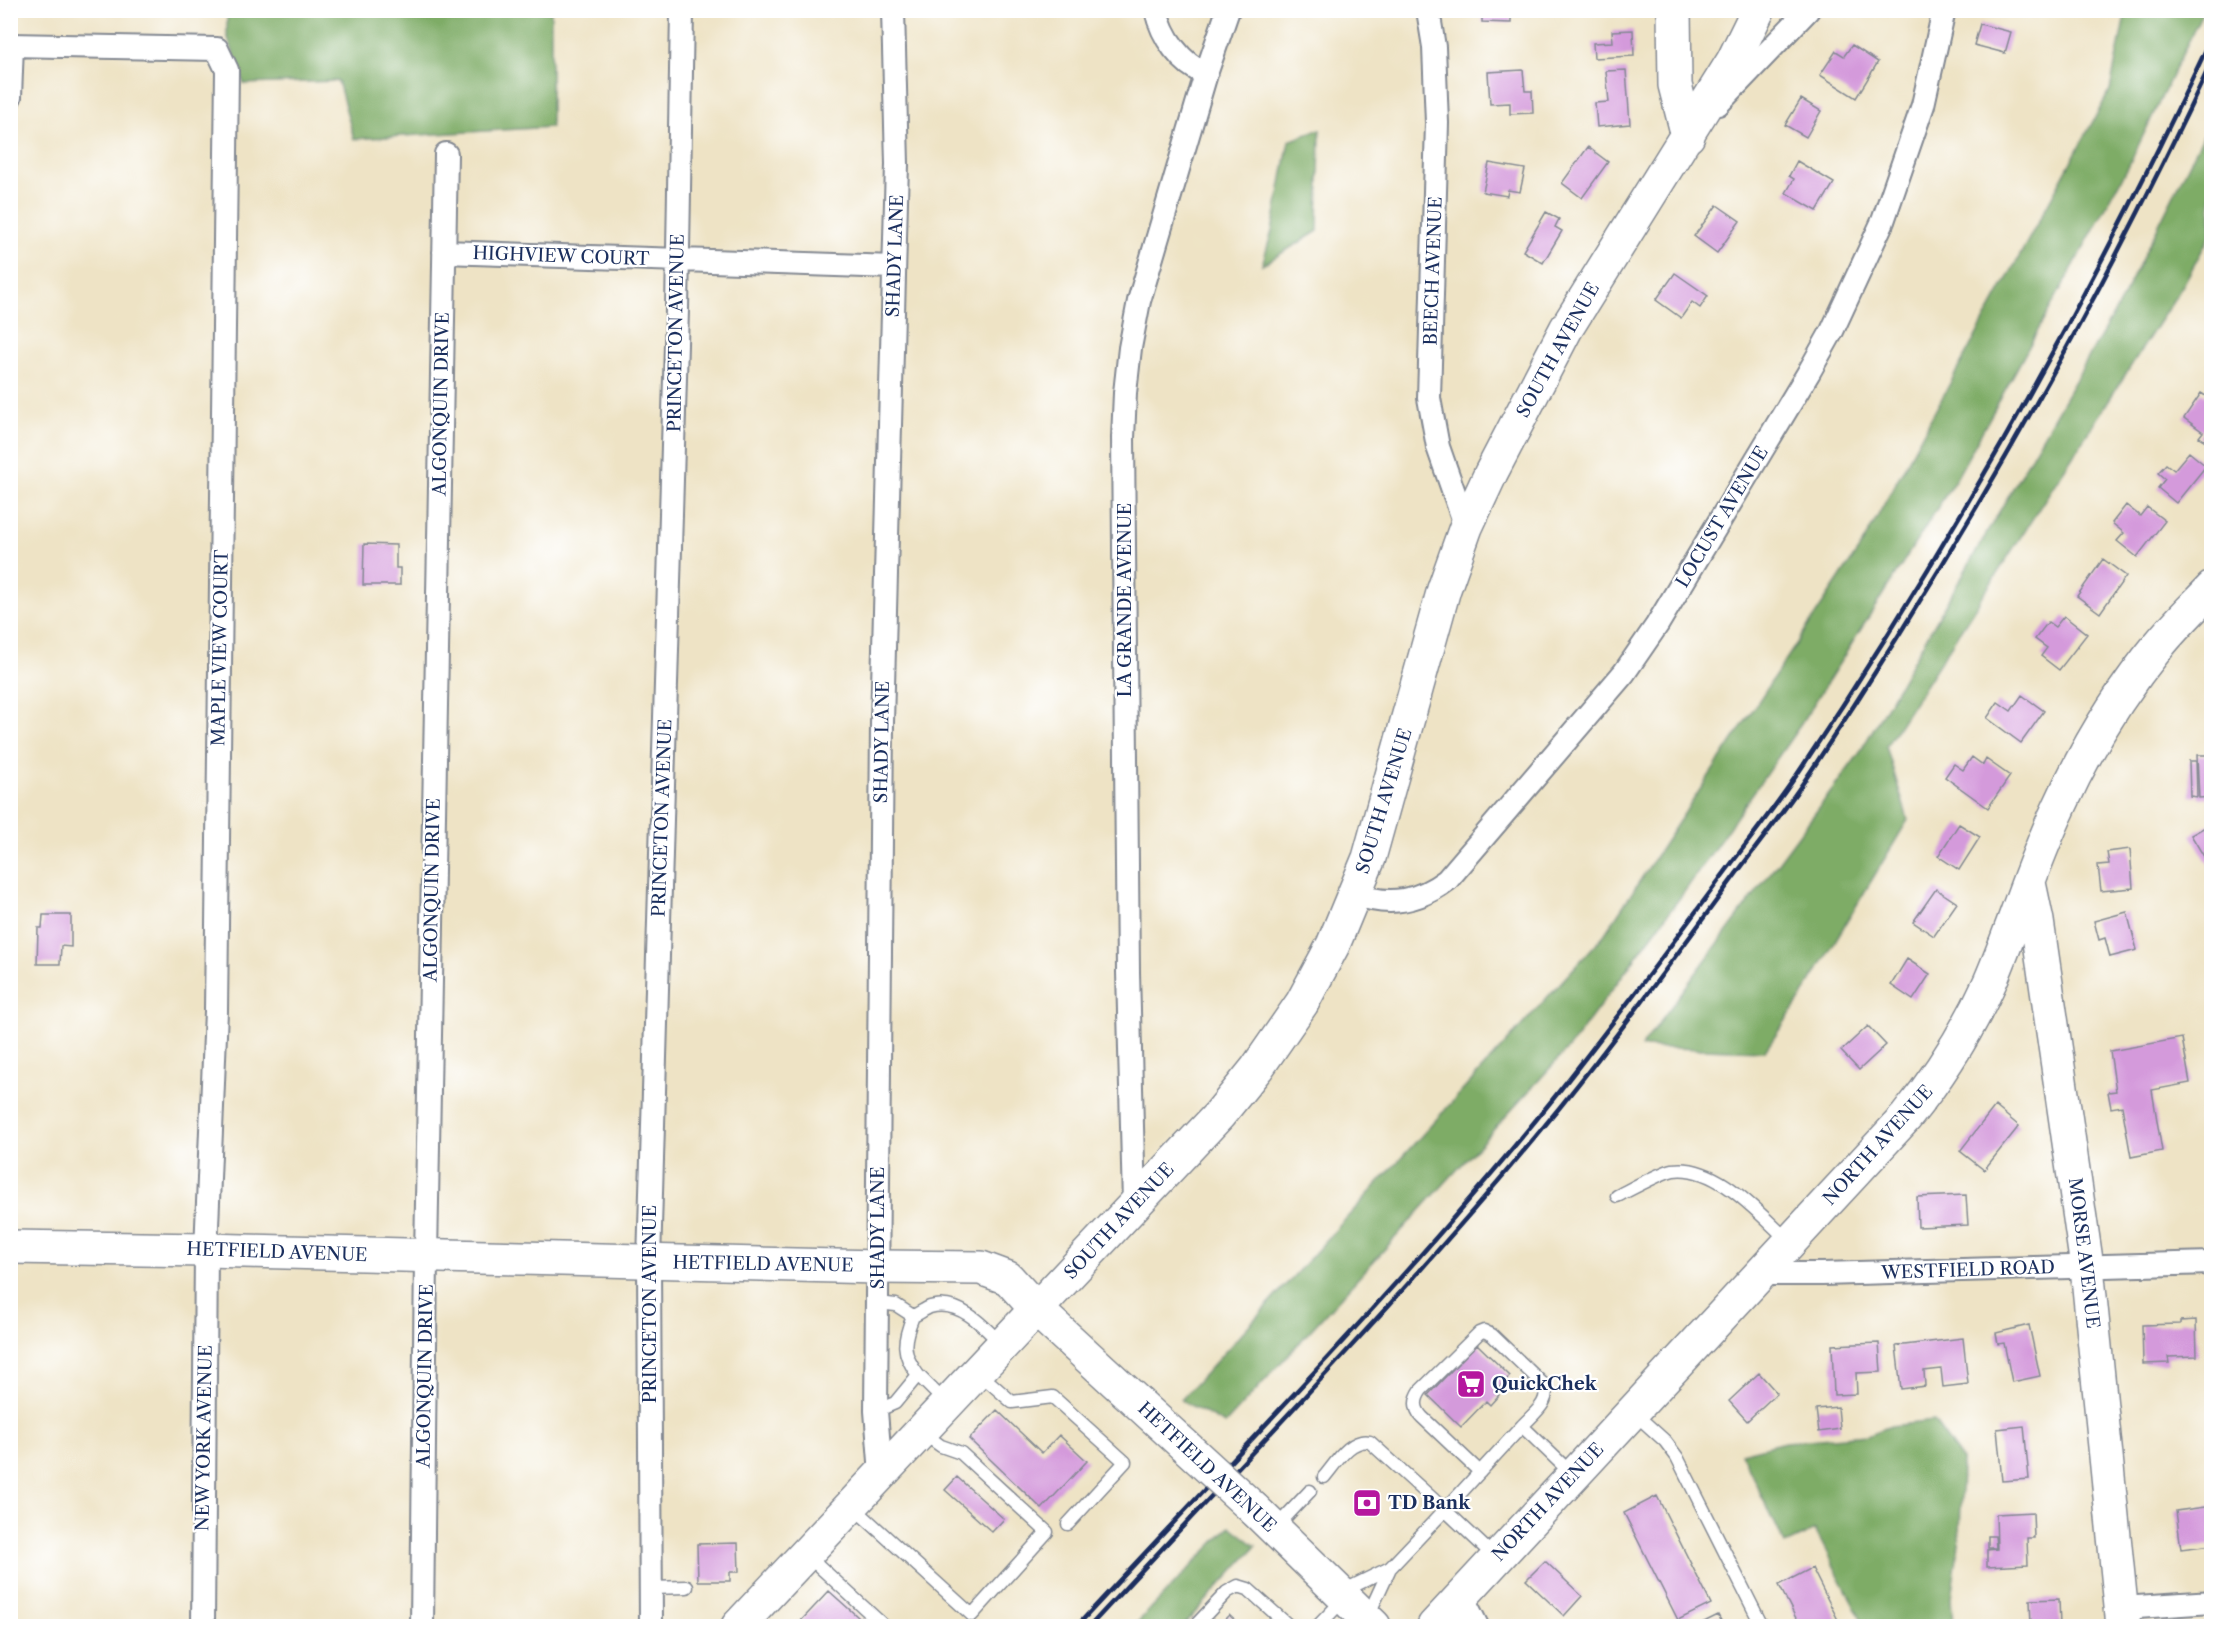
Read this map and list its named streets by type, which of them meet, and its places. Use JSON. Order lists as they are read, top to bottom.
{
  "streets": {
    "main road": [
      "SOUTH AVENUE",
      "NORTH AVENUE",
      "HETFIELD AVENUE",
      "MORSE AVENUE"
    ],
    "street": [
      "HIGHVIEW COURT",
      "SHADY LANE",
      "BEECH AVENUE",
      "PRINCETON AVENUE",
      "ALGONQUIN DRIVE",
      "LOCUST AVENUE",
      "LA GRANDE AVENUE",
      "MAPLE VIEW COURT",
      "WESTFIELD ROAD",
      "NEW YORK AVENUE"
    ]
  },
  "crossings": [
    ["HIGHVIEW COURT", "SHADY LANE"],
    ["HIGHVIEW COURT", "PRINCETON AVENUE"],
    ["HIGHVIEW COURT", "ALGONQUIN DRIVE"],
    ["SHADY LANE", "SOUTH AVENUE"],
    ["SHADY LANE", "HETFIELD AVENUE"],
    ["BEECH AVENUE", "SOUTH AVENUE"],
    ["PRINCETON AVENUE", "HETFIELD AVENUE"],
    ["SOUTH AVENUE", "LOCUST AVENUE"],
    ["SOUTH AVENUE", "LA GRANDE AVENUE"],
    ["SOUTH AVENUE", "HETFIELD AVENUE"],
    ["ALGONQUIN DRIVE", "HETFIELD AVENUE"],
    ["MAPLE VIEW COURT", "HETFIELD AVENUE"],
    ["MAPLE VIEW COURT", "NEW YORK AVENUE"],
    ["NORTH AVENUE", "MORSE AVENUE"],
    ["NORTH AVENUE", "WESTFIELD ROAD"],
    ["HETFIELD AVENUE", "NEW YORK AVENUE"],
    ["MORSE AVENUE", "WESTFIELD ROAD"]
  ],
  "places": {
    "supermarket": ["QuickChek"],
    "bank": ["TD Bank"]
  }
}
